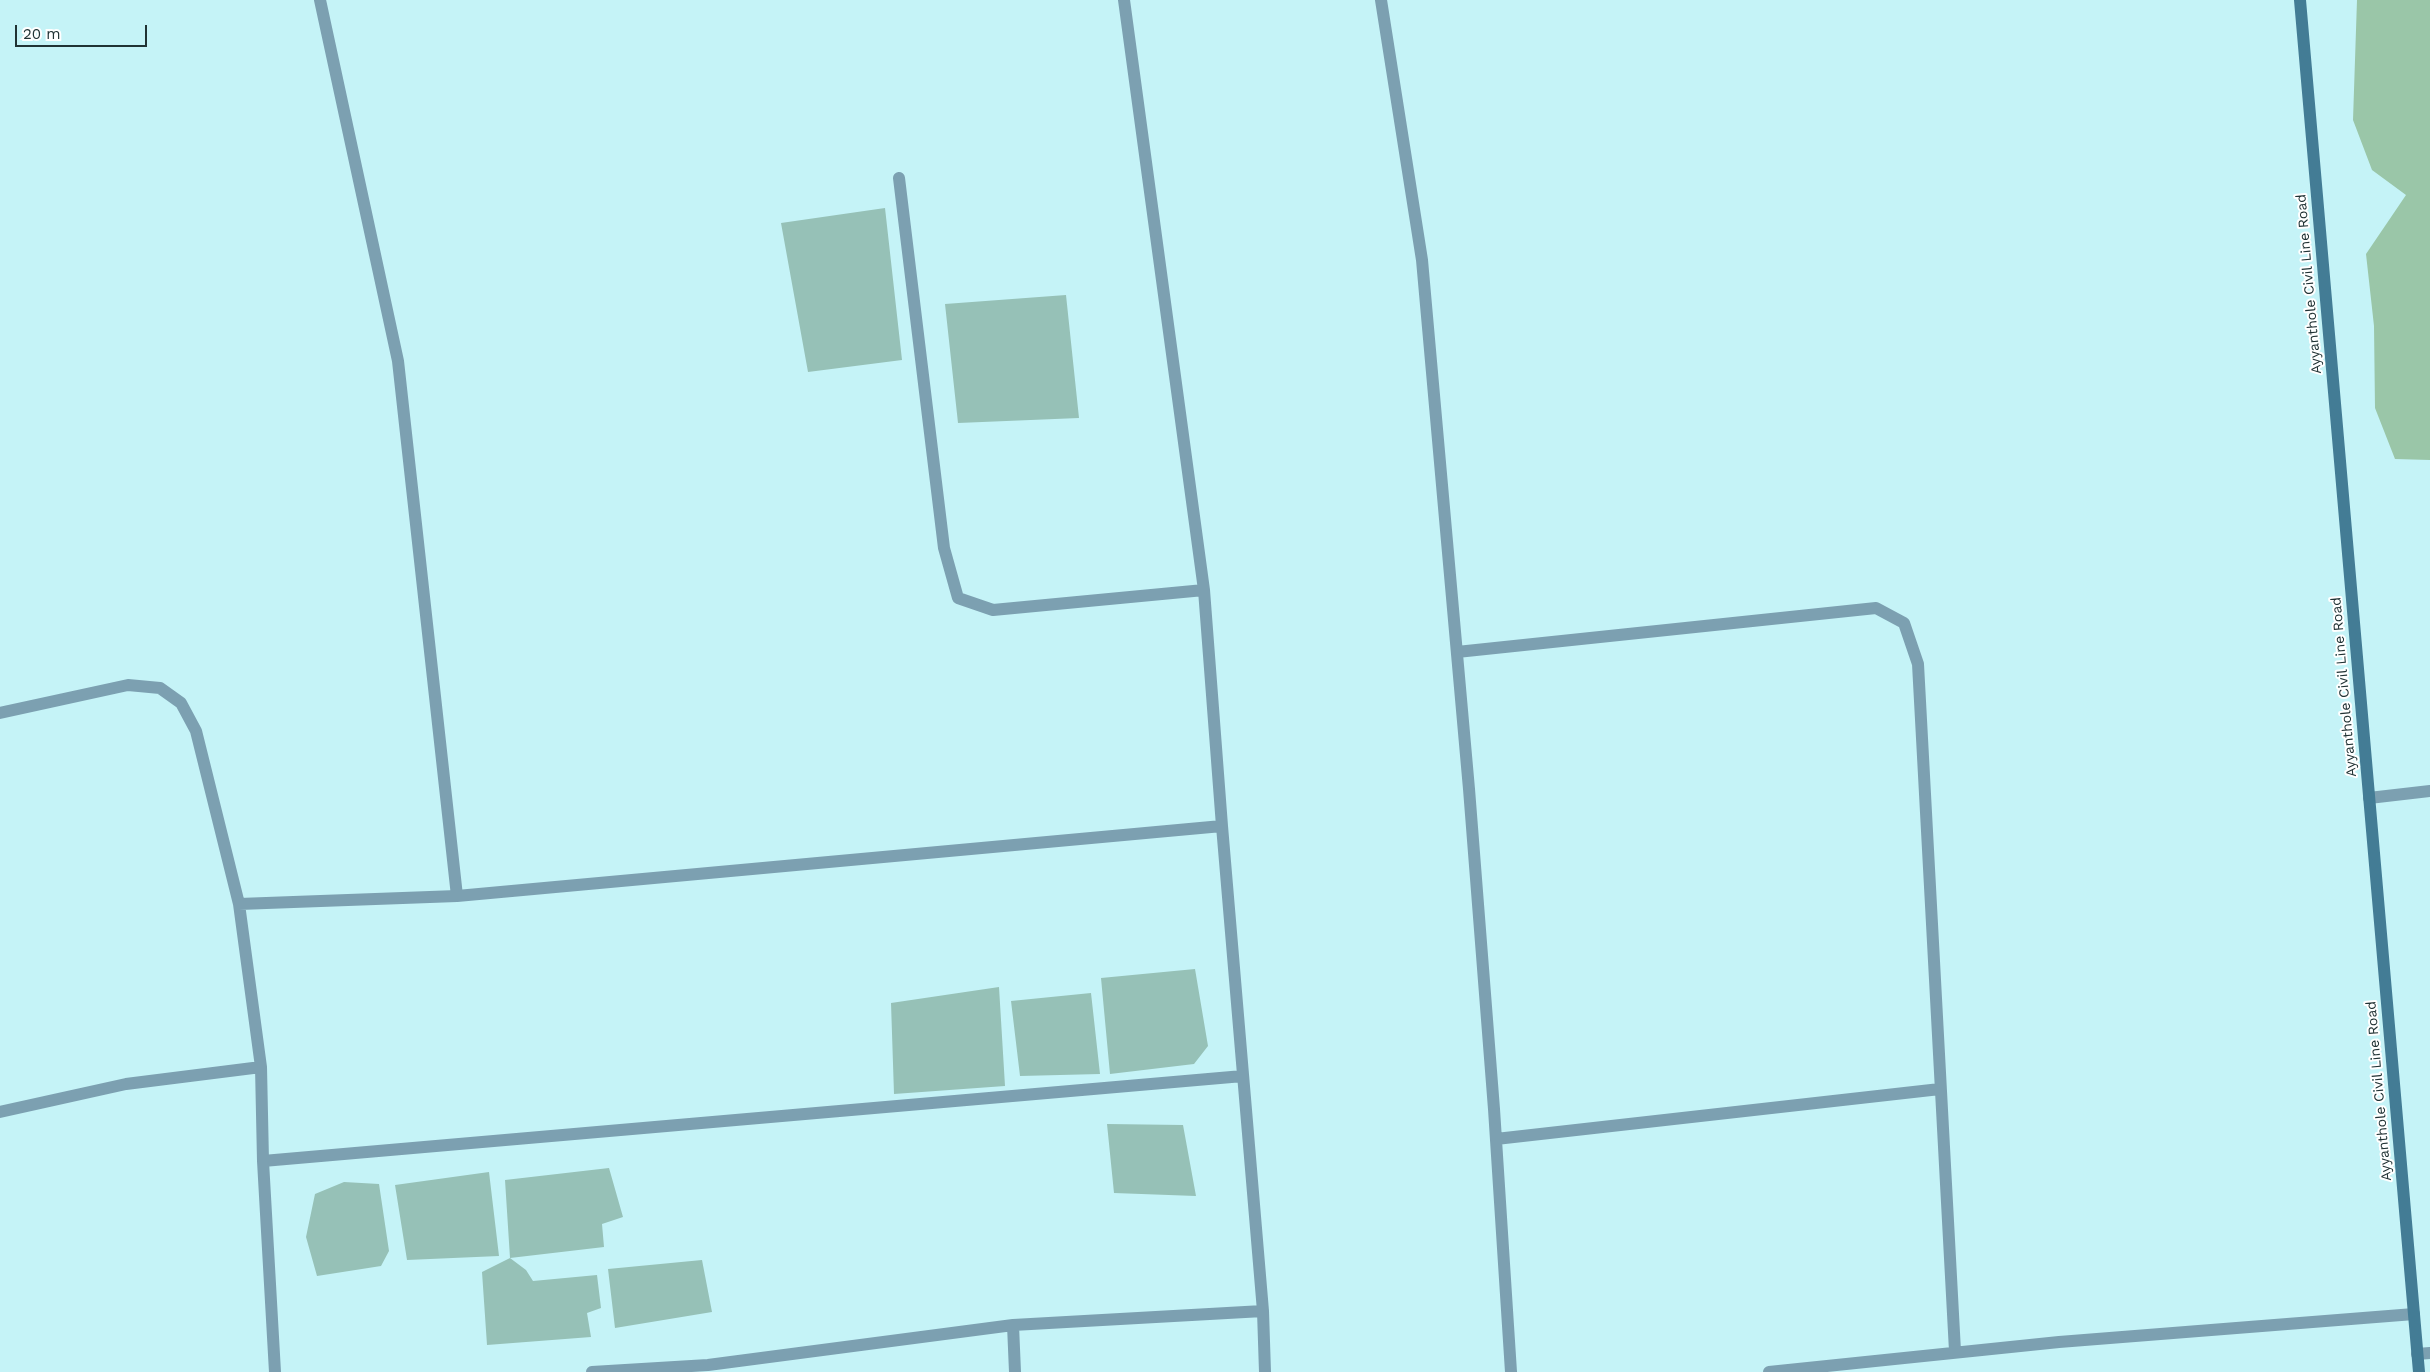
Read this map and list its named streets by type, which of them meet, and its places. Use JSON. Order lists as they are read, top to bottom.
{
  "streets": {
    "main road": ["Ayyanthole Civil Line Road"]
  },
  "scale_bar": "20 m"
}
